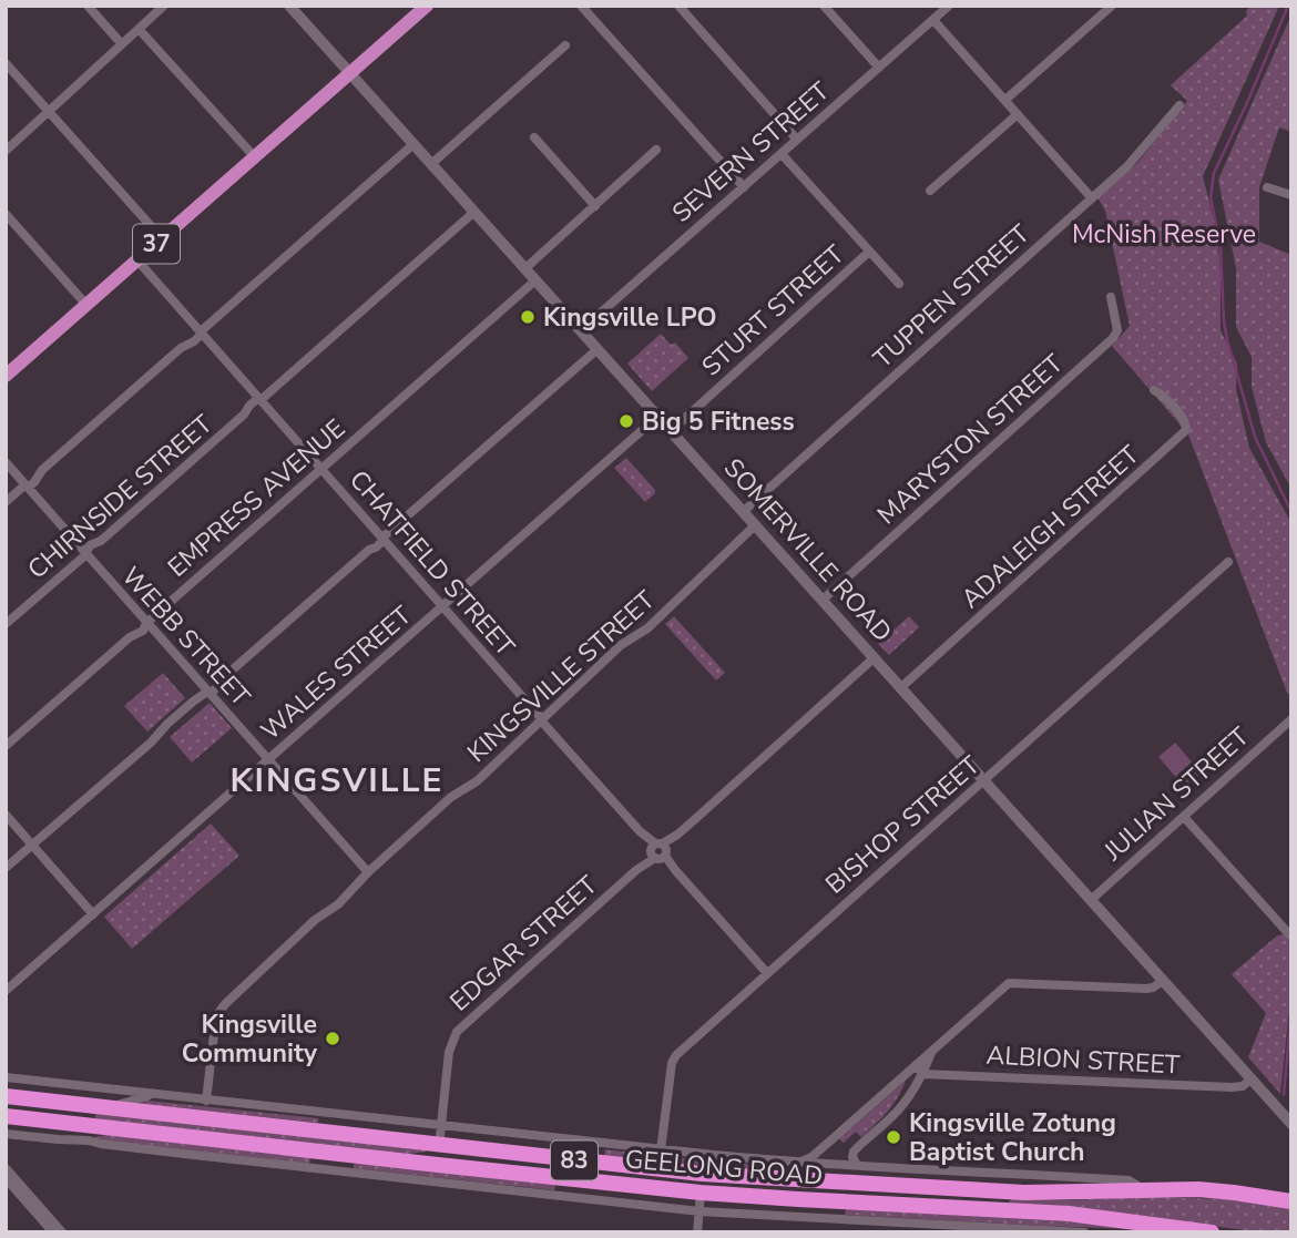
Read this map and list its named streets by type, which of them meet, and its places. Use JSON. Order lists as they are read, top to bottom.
{
  "streets": {
    "highway": ["83", "GEELONG ROAD"],
    "main road": ["37", "SOMERVILLE ROAD"],
    "street": [
      "SEVERN STREET",
      "TUPPEN STREET",
      "STURT STREET",
      "MARYSTON STREET",
      "CHIRNSIDE STREET",
      "EMPRESS AVENUE",
      "ADALEIGH STREET",
      "CHATFIELD STREET",
      "WEBB STREET",
      "WALES STREET",
      "KINGSVILLE STREET",
      "JULIAN STREET",
      "BISHOP STREET",
      "EDGAR STREET",
      "ALBION STREET"
    ]
  },
  "crossings": [
    ["SEVERN STREET", "SOMERVILLE ROAD"],
    ["37", "SOMERVILLE ROAD"],
    ["37", "CHATFIELD STREET"],
    ["TUPPEN STREET", "SOMERVILLE ROAD"],
    ["STURT STREET", "SOMERVILLE ROAD"],
    ["MARYSTON STREET", "SOMERVILLE ROAD"],
    ["CHIRNSIDE STREET", "SOMERVILLE ROAD"],
    ["CHIRNSIDE STREET", "CHATFIELD STREET"],
    ["CHIRNSIDE STREET", "WEBB STREET"],
    ["EMPRESS AVENUE", "SOMERVILLE ROAD"],
    ["EMPRESS AVENUE", "CHATFIELD STREET"],
    ["EMPRESS AVENUE", "WEBB STREET"],
    ["ADALEIGH STREET", "SOMERVILLE ROAD"],
    ["SOMERVILLE ROAD", "WALES STREET"],
    ["SOMERVILLE ROAD", "KINGSVILLE STREET"],
    ["SOMERVILLE ROAD", "JULIAN STREET"],
    ["SOMERVILLE ROAD", "BISHOP STREET"],
    ["SOMERVILLE ROAD", "EDGAR STREET"],
    ["SOMERVILLE ROAD", "ALBION STREET"],
    ["CHATFIELD STREET", "WALES STREET"],
    ["CHATFIELD STREET", "KINGSVILLE STREET"],
    ["CHATFIELD STREET", "BISHOP STREET"],
    ["CHATFIELD STREET", "EDGAR STREET"],
    ["WEBB STREET", "WALES STREET"],
    ["WEBB STREET", "KINGSVILLE STREET"],
    ["KINGSVILLE STREET", "GEELONG ROAD"],
    ["BISHOP STREET", "GEELONG ROAD"],
    ["EDGAR STREET", "GEELONG ROAD"]
  ],
  "districts": ["KINGSVILLE"],
  "parks": ["McNish Reserve"],
  "places": [
    "Kingsville LPO",
    "Big 5 Fitness",
    "Kingsville Community",
    "Kingsville Zotung Baptist Church"
  ]
}
